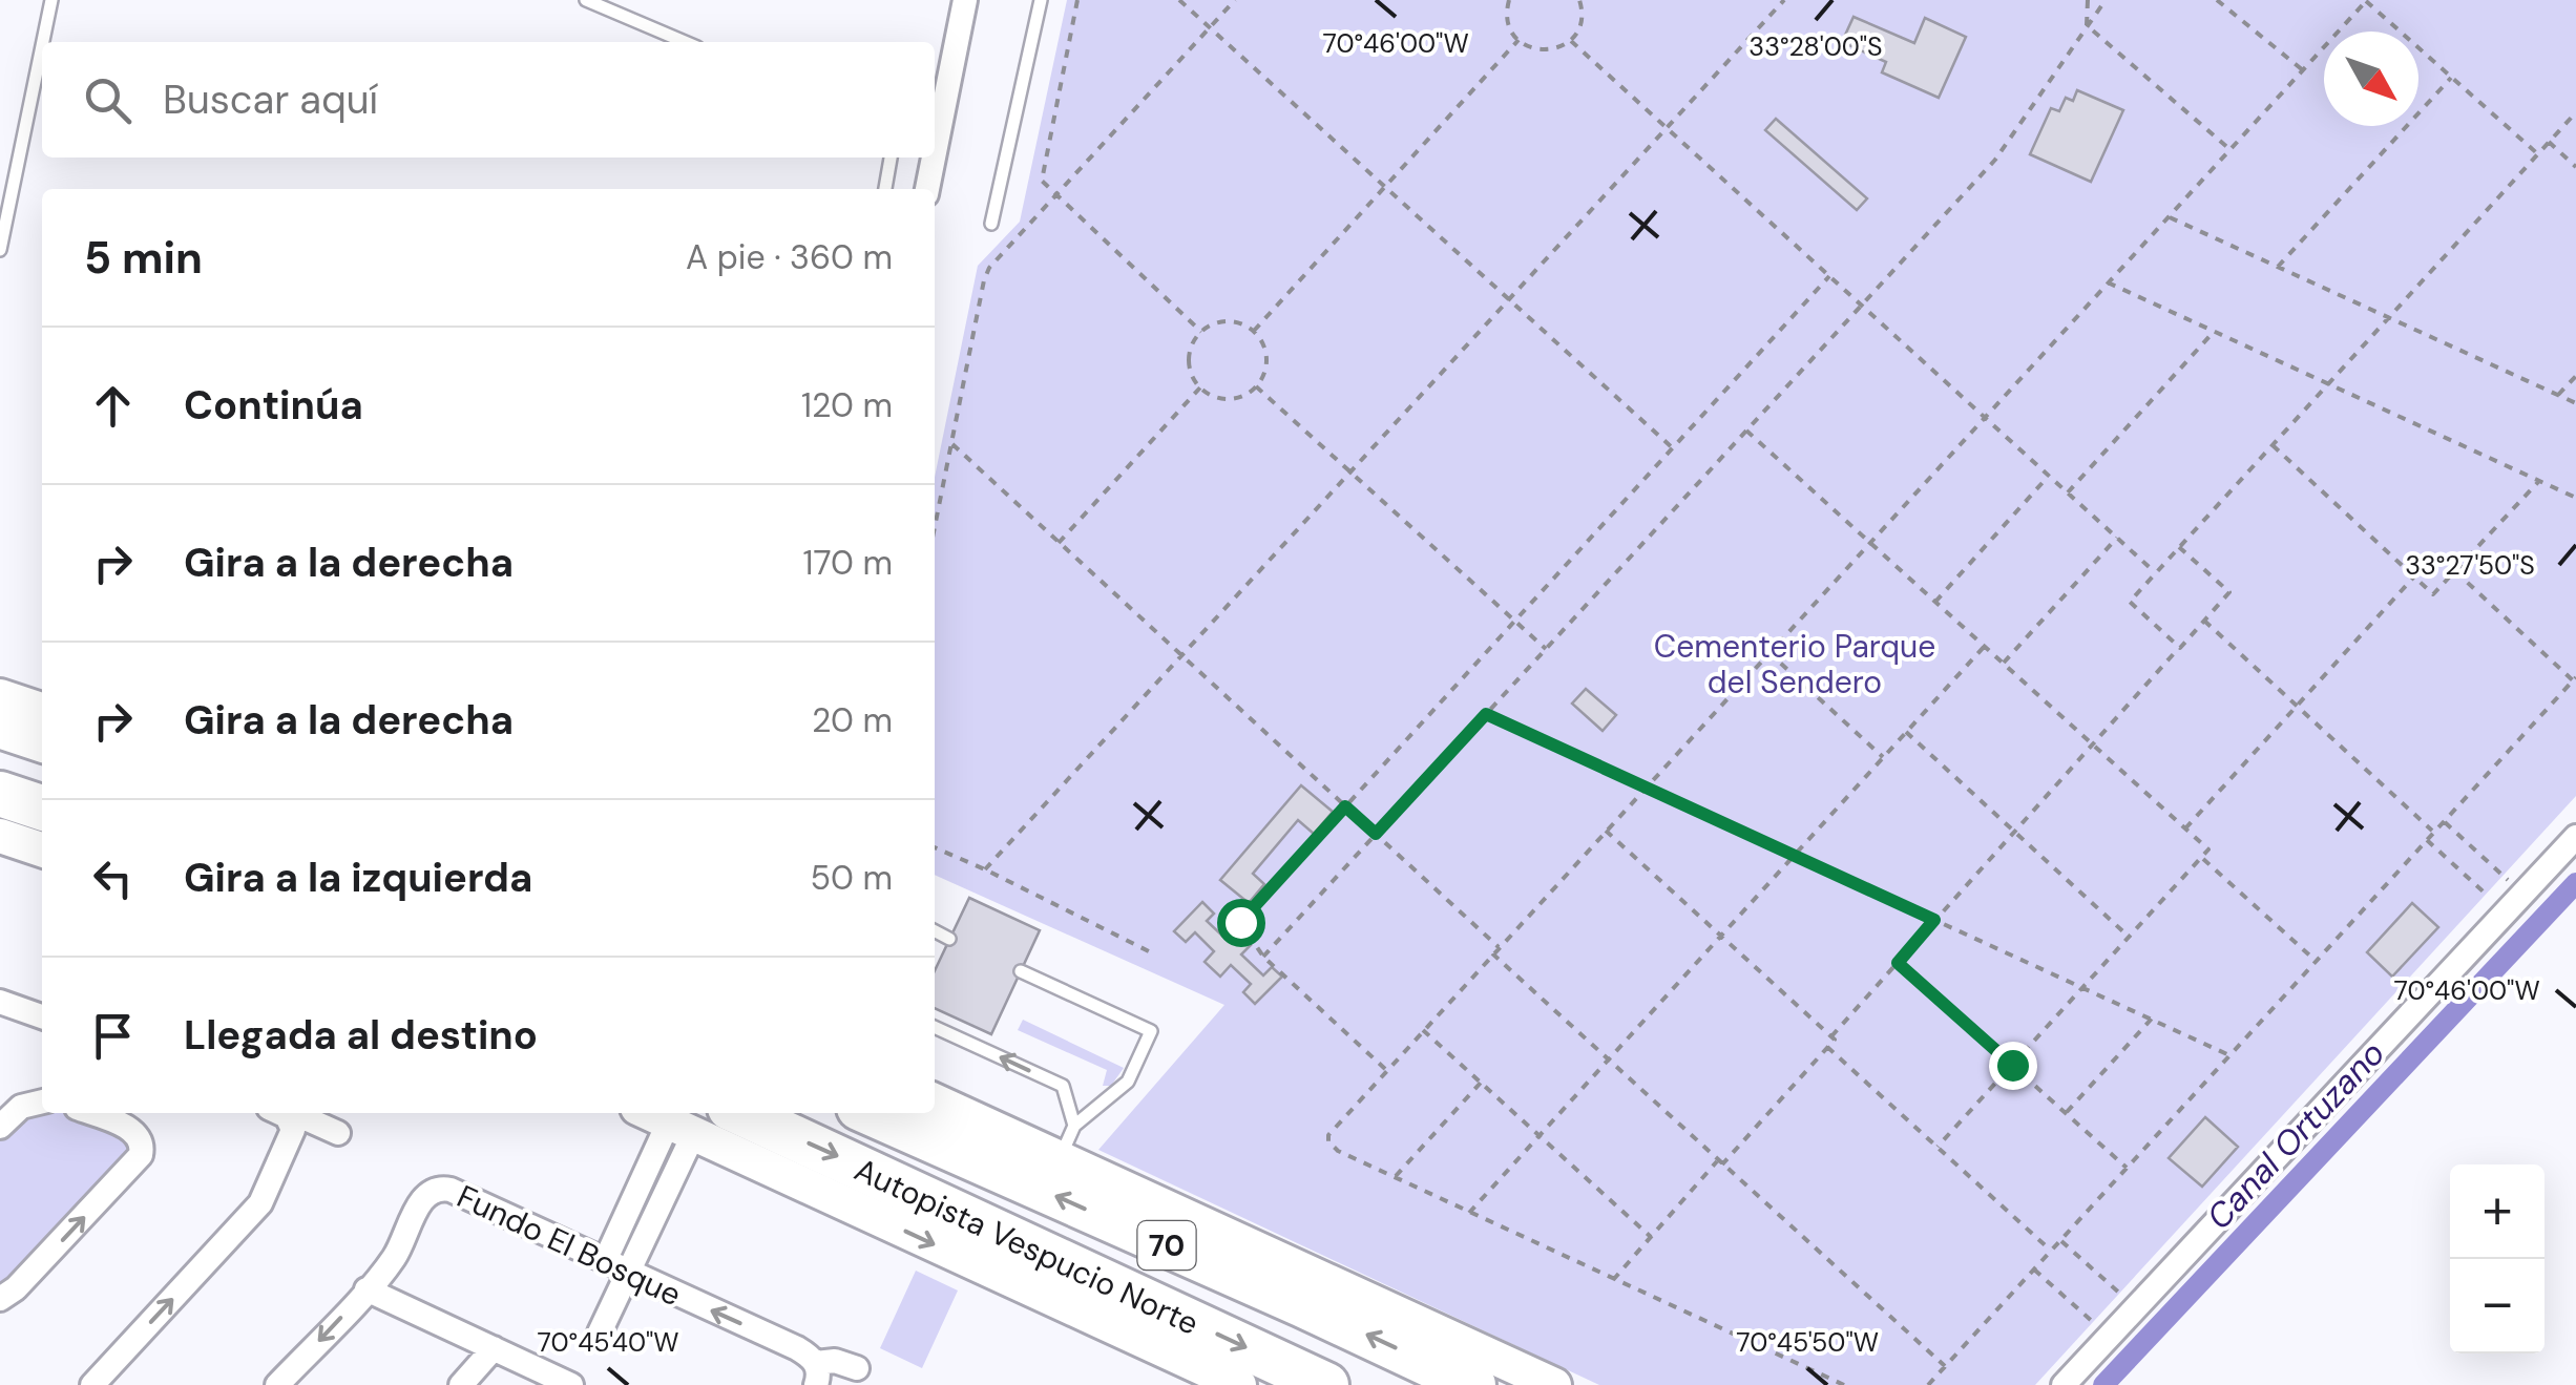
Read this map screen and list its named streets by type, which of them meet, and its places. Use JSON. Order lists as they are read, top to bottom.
{
  "streets": {
    "highway": ["Autopista Vespucio Norte", "70"],
    "street": ["Fundo El Bosque"]
  },
  "one_way": ["Fundo El Bosque"],
  "water": ["Canal Ortuzano"],
  "parks": ["Cementerio Parque del Sendero"],
  "north": "bottom right",
  "page": {
    "search": "Buscar aquí",
    "heading": ["5 min", "A pie · 360 m"],
    "list": [
      ["Continúa", "120 m"],
      ["Gira a la derecha", "170 m"],
      ["Gira a la derecha", "20 m"],
      ["Gira a la izquierda", "50 m"],
      "Llegada al destino"
    ],
    "map_buttons": ["+", "−"]
  },
  "coordinates": [
    "70°46'00\"W",
    "33°28'00\"S",
    "33°27'50\"S",
    "70°45'40\"W",
    "70°45'50\"W"
  ]
}
